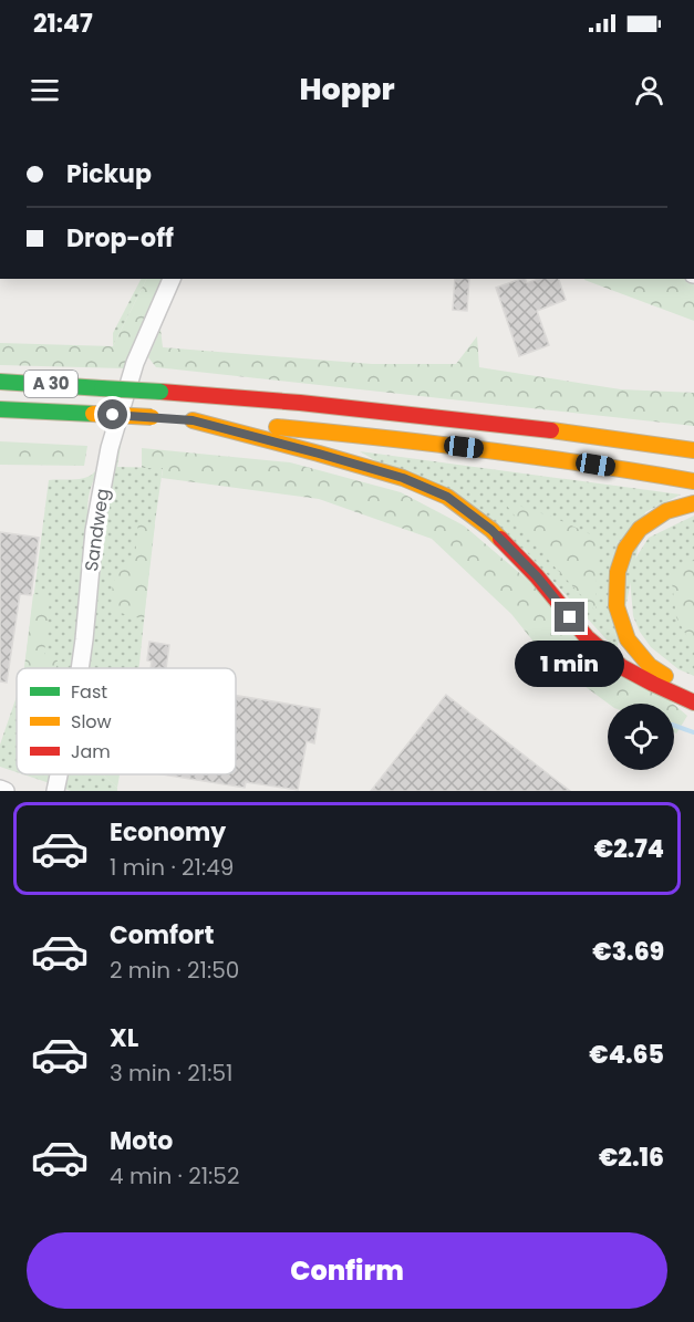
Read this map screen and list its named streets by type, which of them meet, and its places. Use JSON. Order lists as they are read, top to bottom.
{
  "streets": {
    "highway": ["A 30"],
    "street": ["Sandweg"]
  },
  "legend": ["Fast", "Slow", "Jam"],
  "page": {
    "status": "21:47",
    "header": "Hoppr",
    "banner": ["Pickup", "Drop-off"],
    "bubble": "1 min",
    "list": [
      {
        "name": "Economy",
        "note": "1 min · 21:49",
        "value": "€2.74"
      },
      {
        "name": "Comfort",
        "note": "2 min · 21:50",
        "value": "€3.69"
      },
      {
        "name": "XL",
        "note": "3 min · 21:51",
        "value": "€4.65"
      },
      {
        "name": "Moto",
        "note": "4 min · 21:52",
        "value": "€2.16"
      }
    ],
    "buttons": "Confirm"
  }
}
